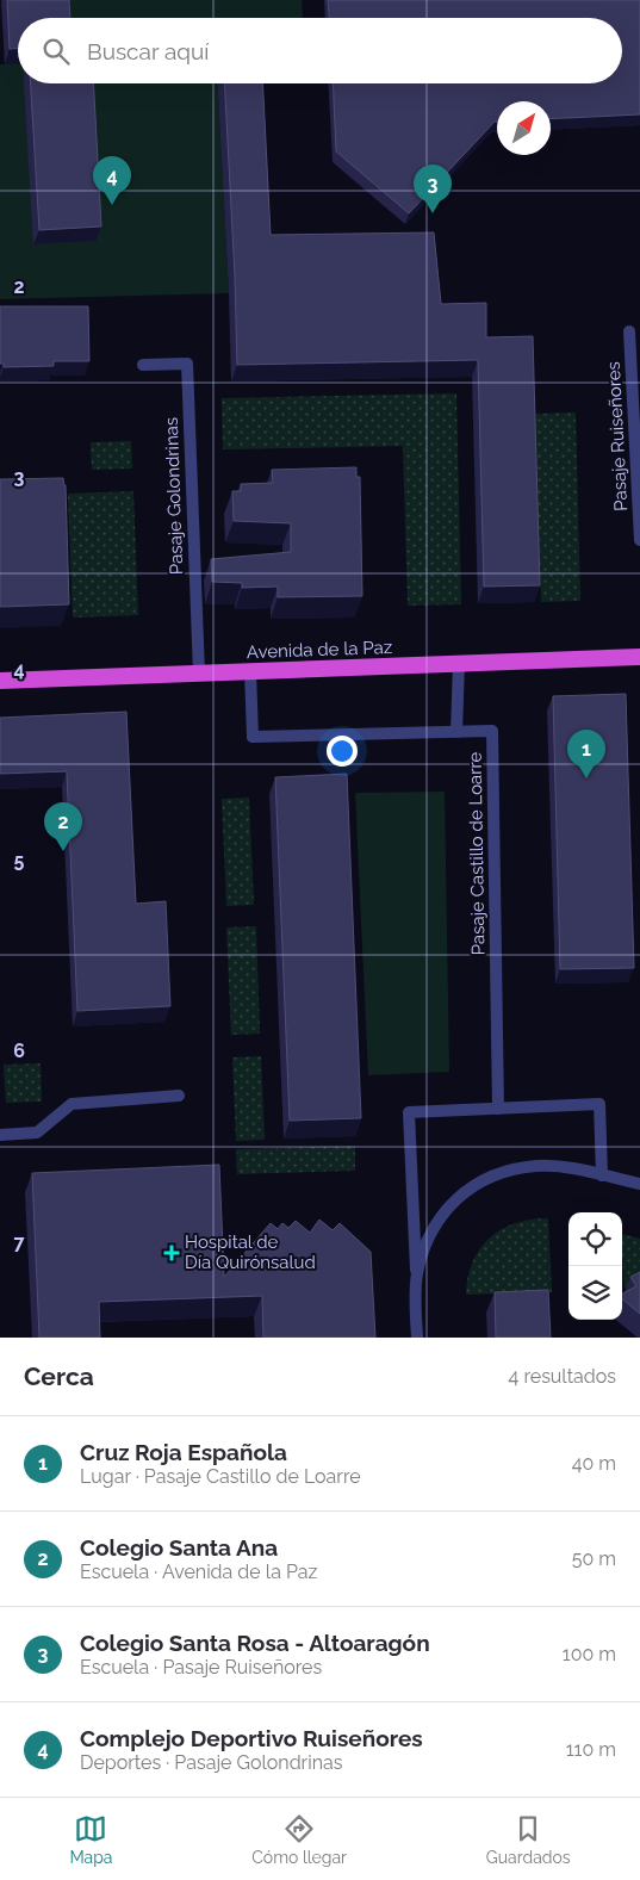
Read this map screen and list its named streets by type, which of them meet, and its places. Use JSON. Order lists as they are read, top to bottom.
{
  "streets": {
    "highway": ["Avenida de la Paz"],
    "street": ["Pasaje Ruiseñores", "Pasaje Golondrinas", "Pasaje Castillo de Loarre"]
  },
  "crossings": [
    ["Pasaje Golondrinas", "Avenida de la Paz"],
    ["Avenida de la Paz", "Pasaje Castillo de Loarre"]
  ],
  "places": {
    "health": ["Hospital de Día Quirónsalud"]
  },
  "north": "top right",
  "page": {
    "search": "Buscar aquí",
    "pins": [
      "4",
      "3",
      "1",
      "2"
    ],
    "heading": ["Cerca", "4 resultados"],
    "list": [
      {
        "mark": "1",
        "name": "Cruz Roja Española",
        "note": "Lugar · Pasaje Castillo de Loarre",
        "value": "40 m"
      },
      {
        "mark": "2",
        "name": "Colegio Santa Ana",
        "note": "Escuela · Avenida de la Paz",
        "value": "50 m"
      },
      {
        "mark": "3",
        "name": "Colegio Santa Rosa - Altoaragón",
        "note": "Escuela · Pasaje Ruiseñores",
        "value": "100 m"
      },
      {
        "mark": "4",
        "name": "Complejo Deportivo Ruiseñores",
        "note": "Deportes · Pasaje Golondrinas",
        "value": "110 m"
      }
    ],
    "nav": ["Mapa", "Cómo llegar", "Guardados"]
  },
  "grid": {
    "rows": [
      "2",
      "3",
      "4",
      "5",
      "6",
      "7"
    ]
  }
}
